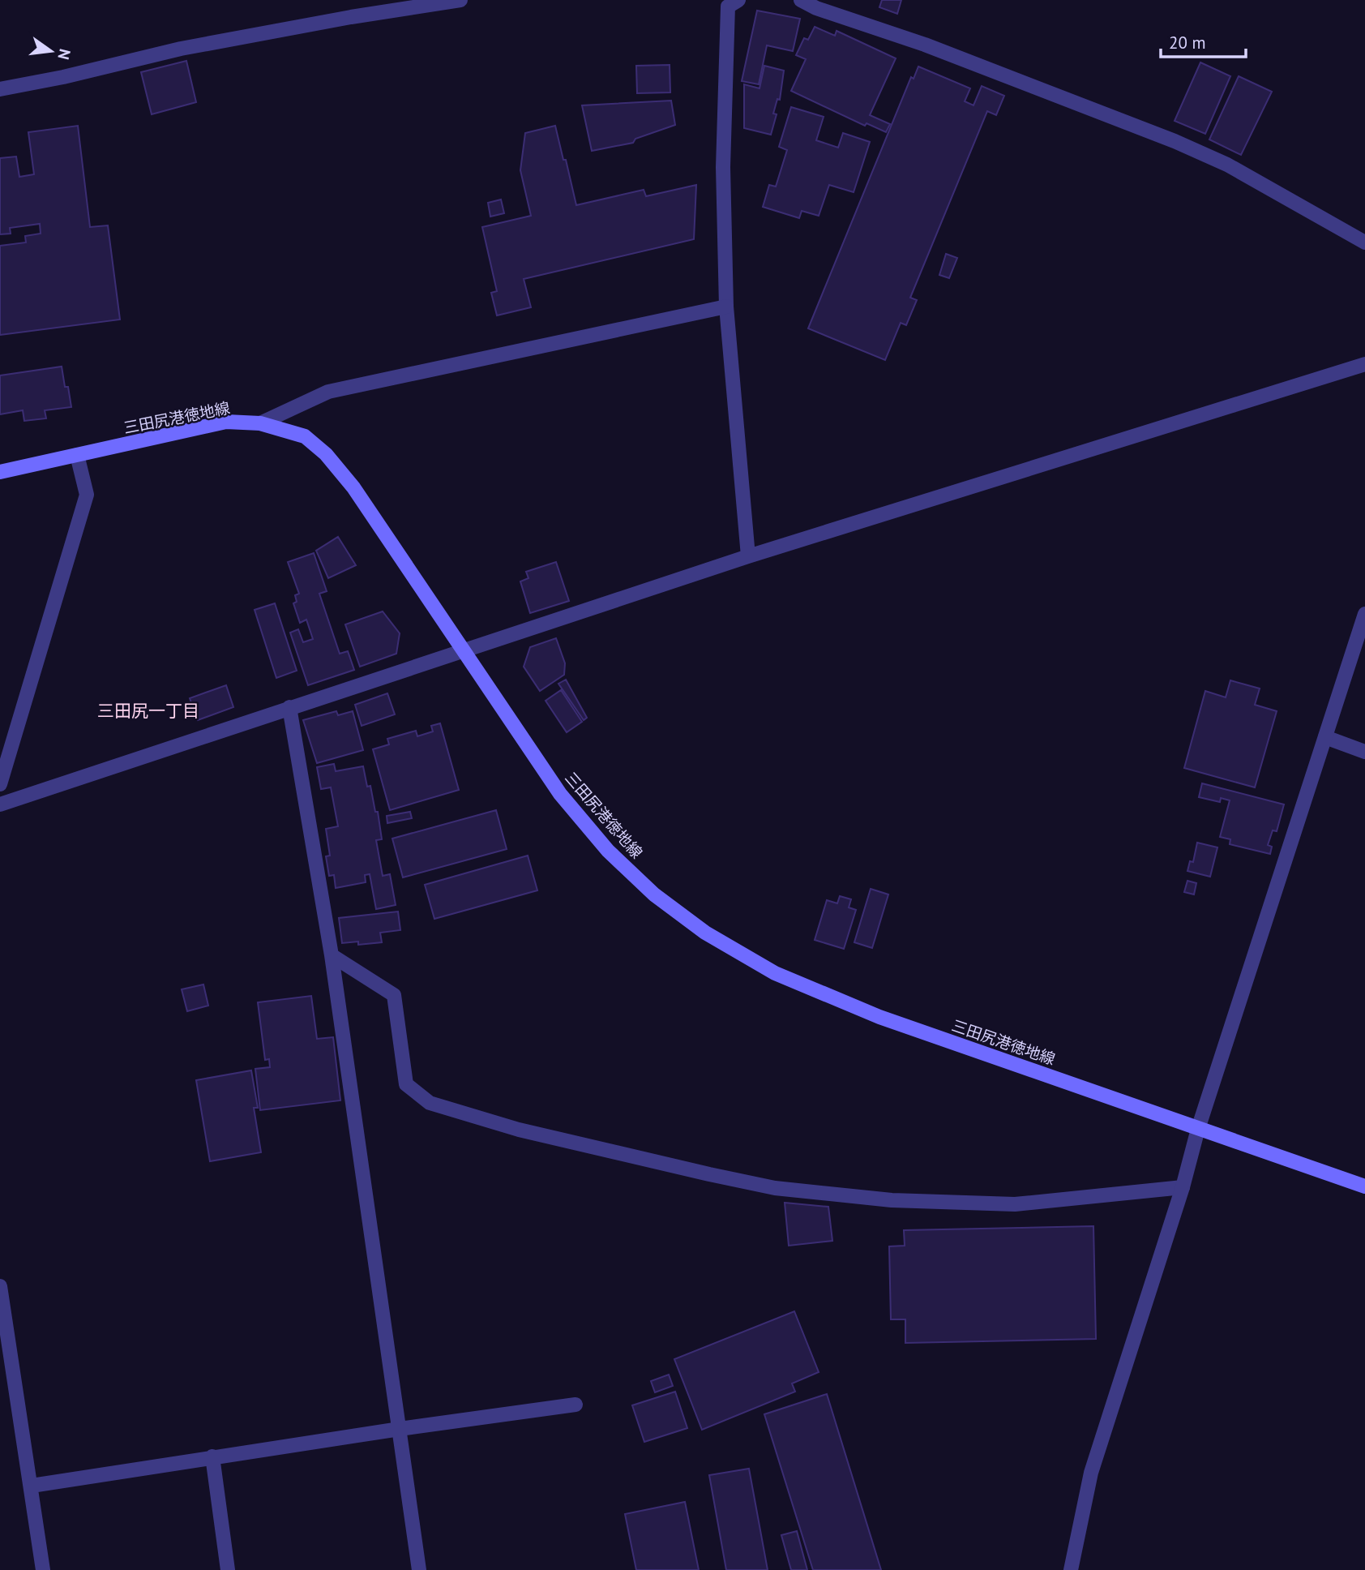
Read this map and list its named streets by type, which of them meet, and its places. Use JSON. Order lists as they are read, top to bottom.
{
  "streets": {
    "main road": ["三田尻港徳地線"]
  },
  "districts": ["三田尻一丁目"],
  "scale_bar": "20 m",
  "north": "right"
}
